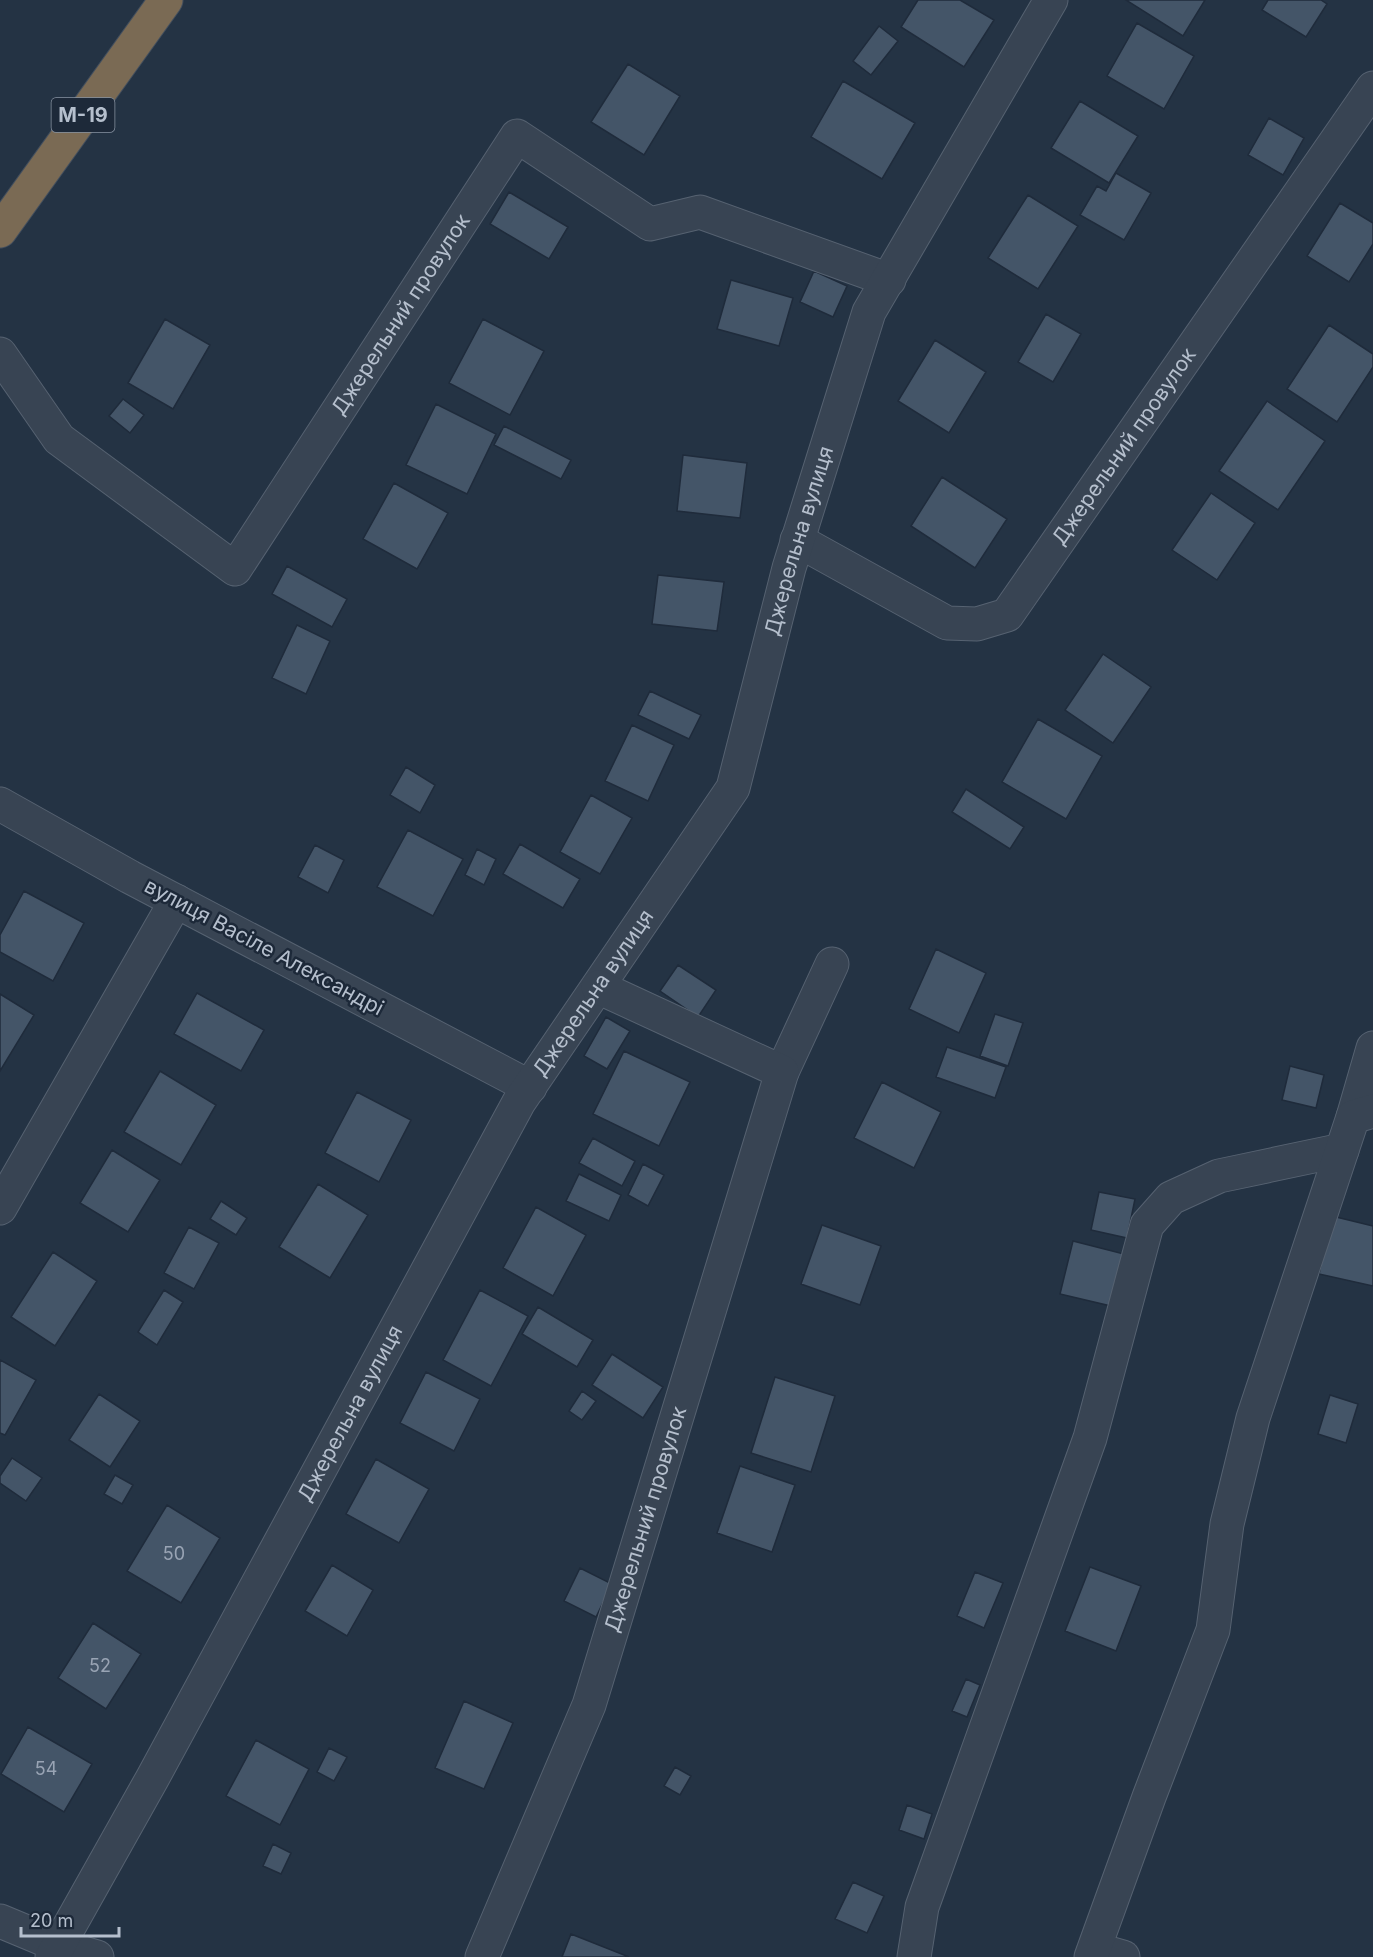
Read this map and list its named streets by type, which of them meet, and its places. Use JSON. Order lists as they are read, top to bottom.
{
  "streets": {
    "highway": ["М-19"],
    "street": ["Джерельний провулок", "Джерельна вулиця", "вулиця Васіле Александрі"]
  },
  "crossings": [
    ["Джерельний провулок", "Джерельна вулиця"],
    ["Джерельна вулиця", "вулиця Васіле Александрі"]
  ],
  "house_numbers": ["50", "52", "54"],
  "scale_bar": "20 m"
}
